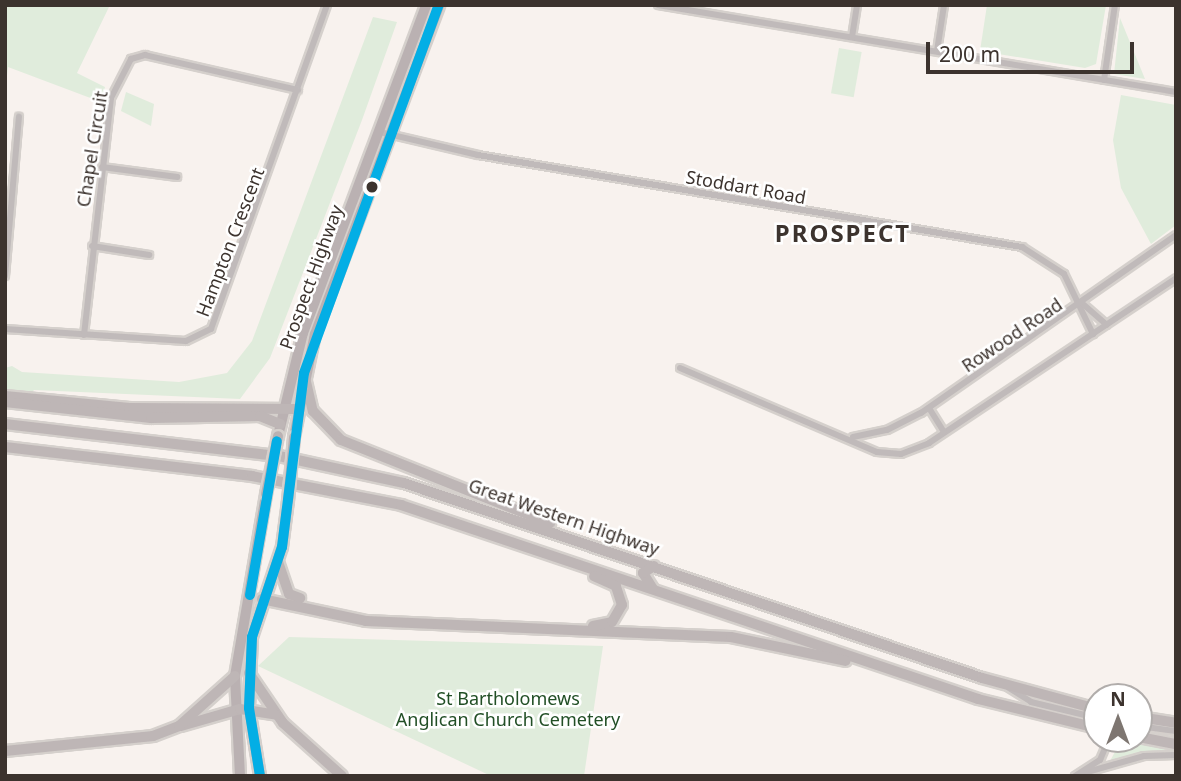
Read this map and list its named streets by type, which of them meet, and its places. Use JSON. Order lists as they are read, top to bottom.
{
  "streets": {
    "highway": ["Great Western Highway"],
    "main road": ["Prospect Highway"],
    "street": [
      "Chapel Circuit",
      "Stoddart Road",
      "Hampton Crescent",
      "Rowood Road"
    ]
  },
  "crossings": [
    ["Chapel Circuit", "Hampton Crescent"],
    ["Stoddart Road", "Prospect Highway"],
    ["Stoddart Road", "Rowood Road"]
  ],
  "districts": ["PROSPECT"],
  "parks": ["St Bartholomews Anglican Church Cemetery"],
  "scale_bar": "200 m",
  "north": "top"
}
